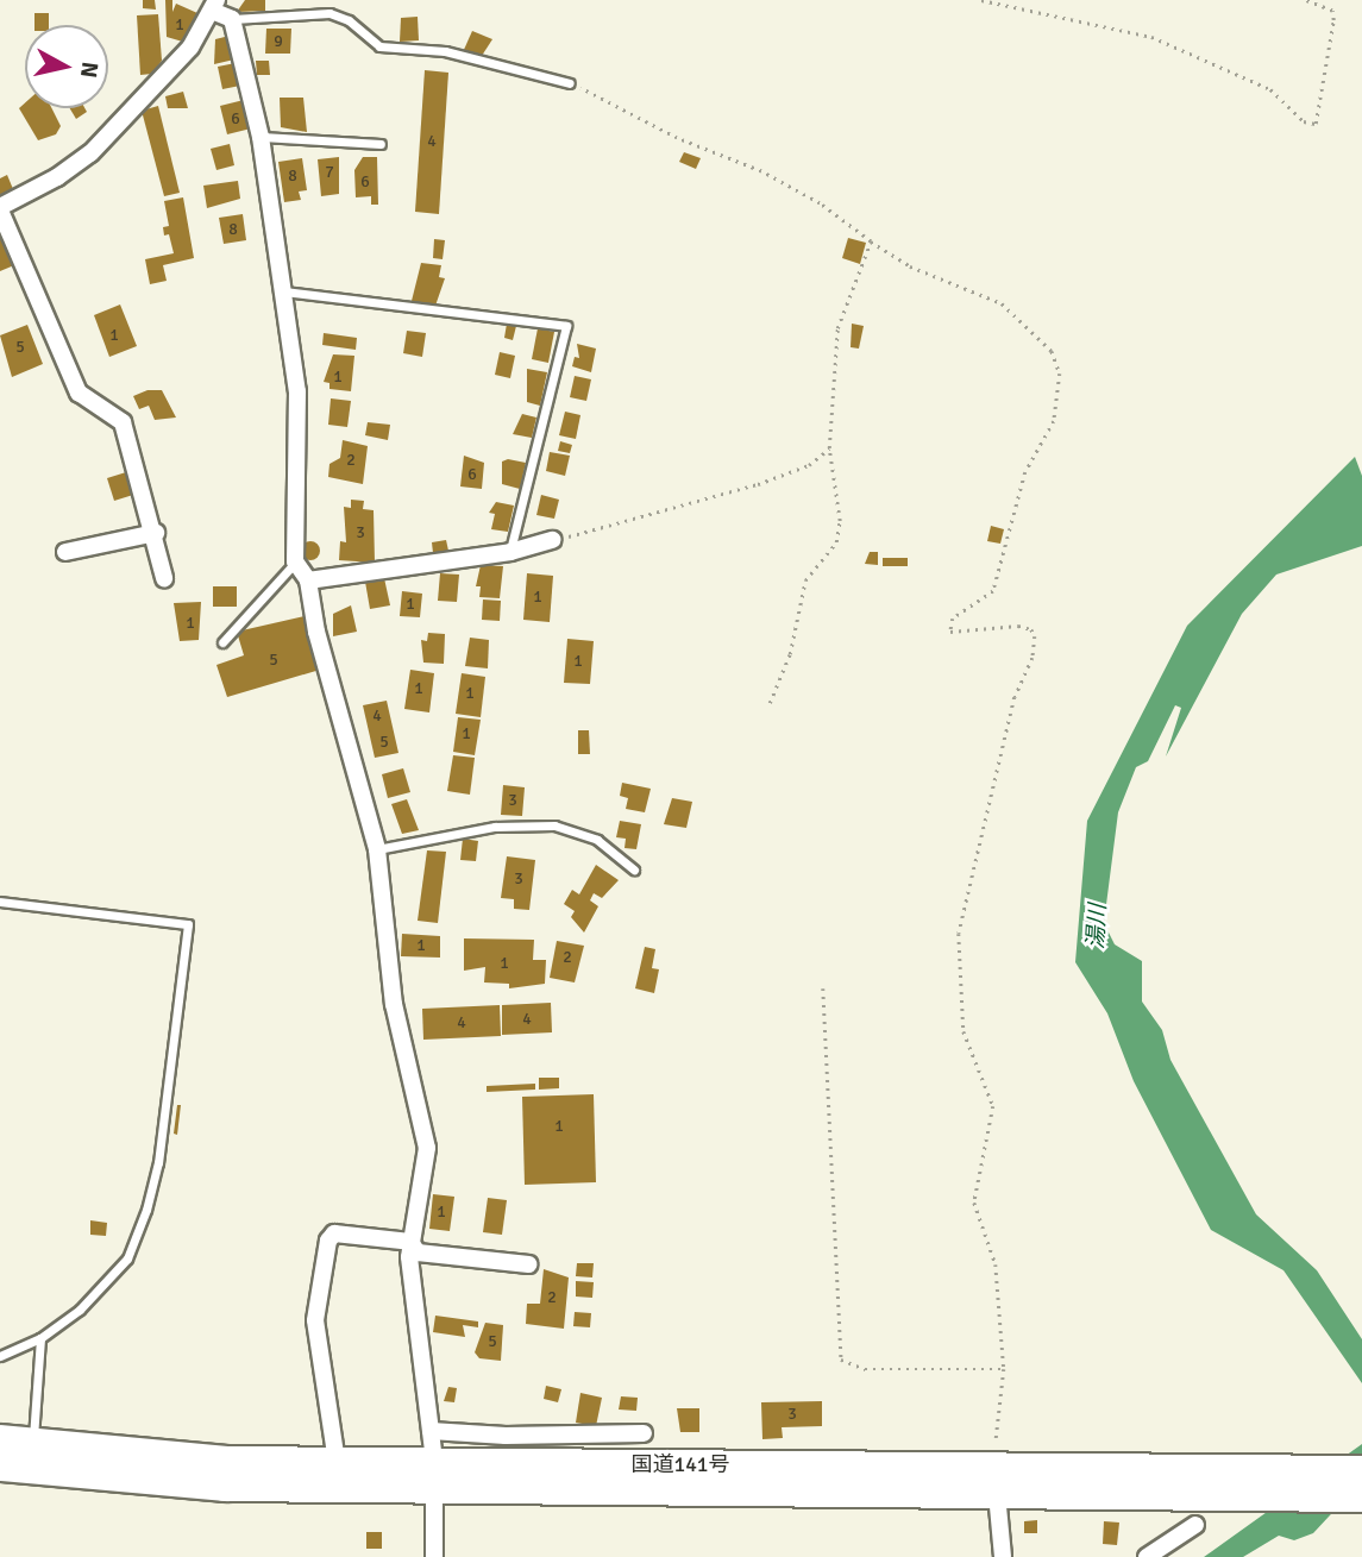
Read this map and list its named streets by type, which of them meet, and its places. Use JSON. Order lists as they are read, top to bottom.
{
  "streets": {
    "highway": ["国道141号"]
  },
  "water": ["湯川"],
  "house_numbers": [
    "1",
    "9",
    "6",
    "4",
    "7",
    "8",
    "6",
    "8",
    "1",
    "5",
    "1",
    "2",
    "6",
    "3",
    "1",
    "1",
    "1",
    "5",
    "1",
    "1",
    "1",
    "4",
    "1",
    "5",
    "3",
    "3",
    "1",
    "2",
    "1",
    "4",
    "4",
    "1",
    "1",
    "2",
    "5",
    "3"
  ],
  "north": "right"
}
